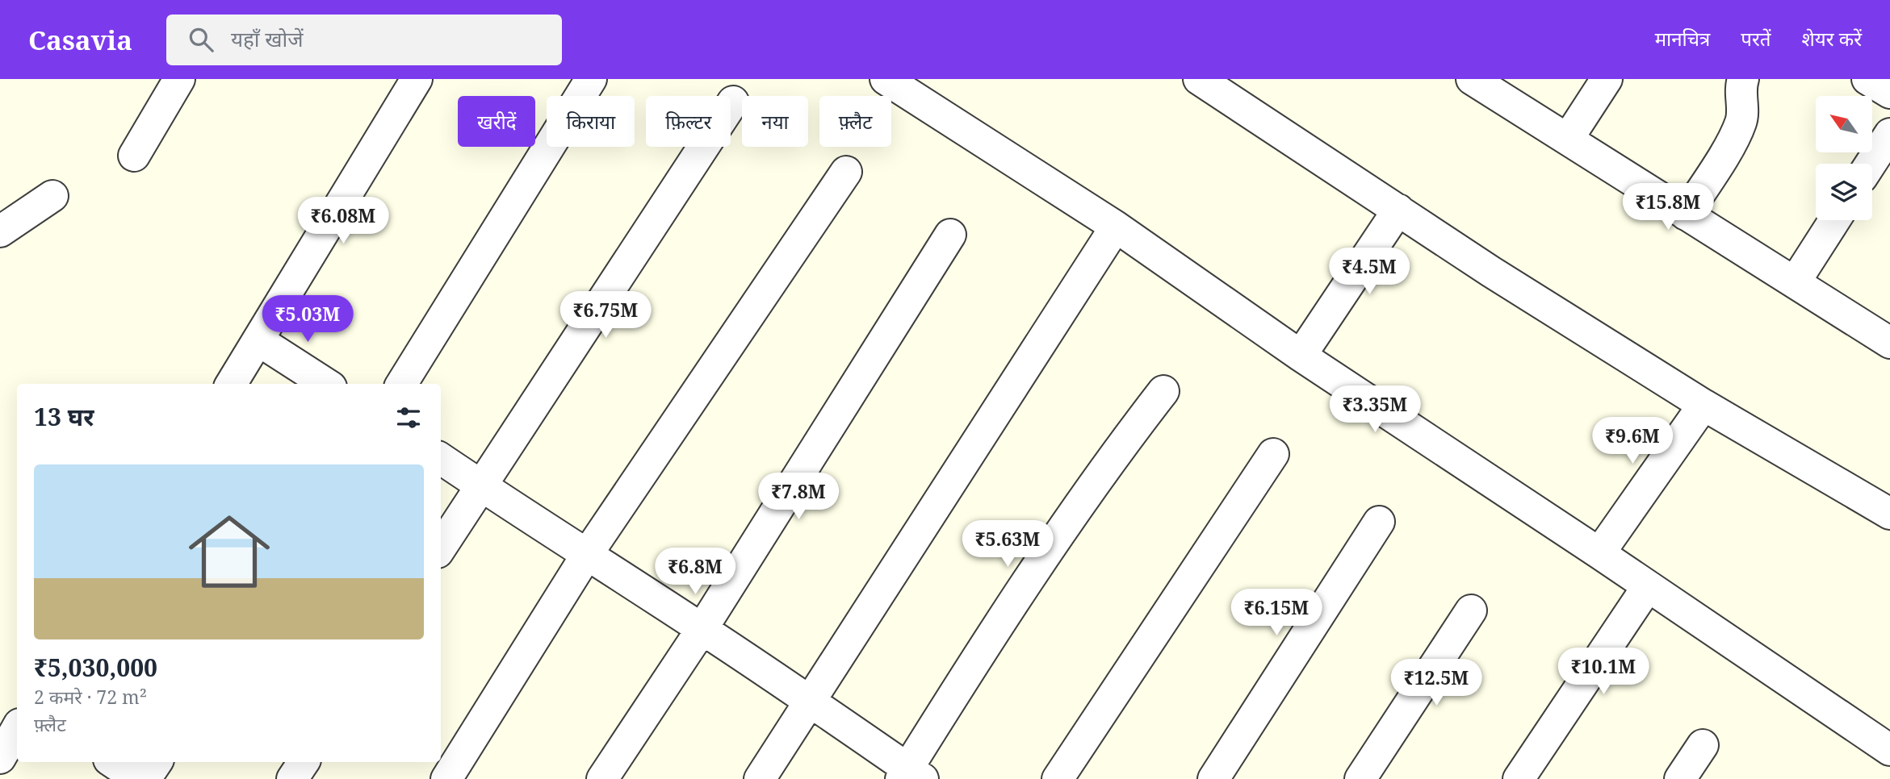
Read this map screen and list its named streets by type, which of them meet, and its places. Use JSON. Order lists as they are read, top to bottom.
{
  "north": "top left",
  "page": {
    "header": "Casavia",
    "search": "यहाँ खोजें",
    "nav": ["मानचित्र", "परतें", "शेयर करें"],
    "chip": [
      "खरीदें",
      "किराया",
      "फ़िल्टर",
      "नया",
      "फ़्लैट"
    ],
    "price": [
      "₹15.8M",
      "₹6.08M",
      "₹4.5M",
      "₹6.75M",
      "₹5.03M",
      "₹3.35M",
      "₹9.6M",
      "₹7.8M",
      "₹5.63M",
      "₹6.8M",
      "₹6.15M",
      "₹10.1M",
      "₹12.5M"
    ],
    "heading": "13 घर",
    "list": [
      {
        "name": "₹5,030,000",
        "note": "2 कमरे · 72 m² · फ़्लैट"
      }
    ]
  }
}
